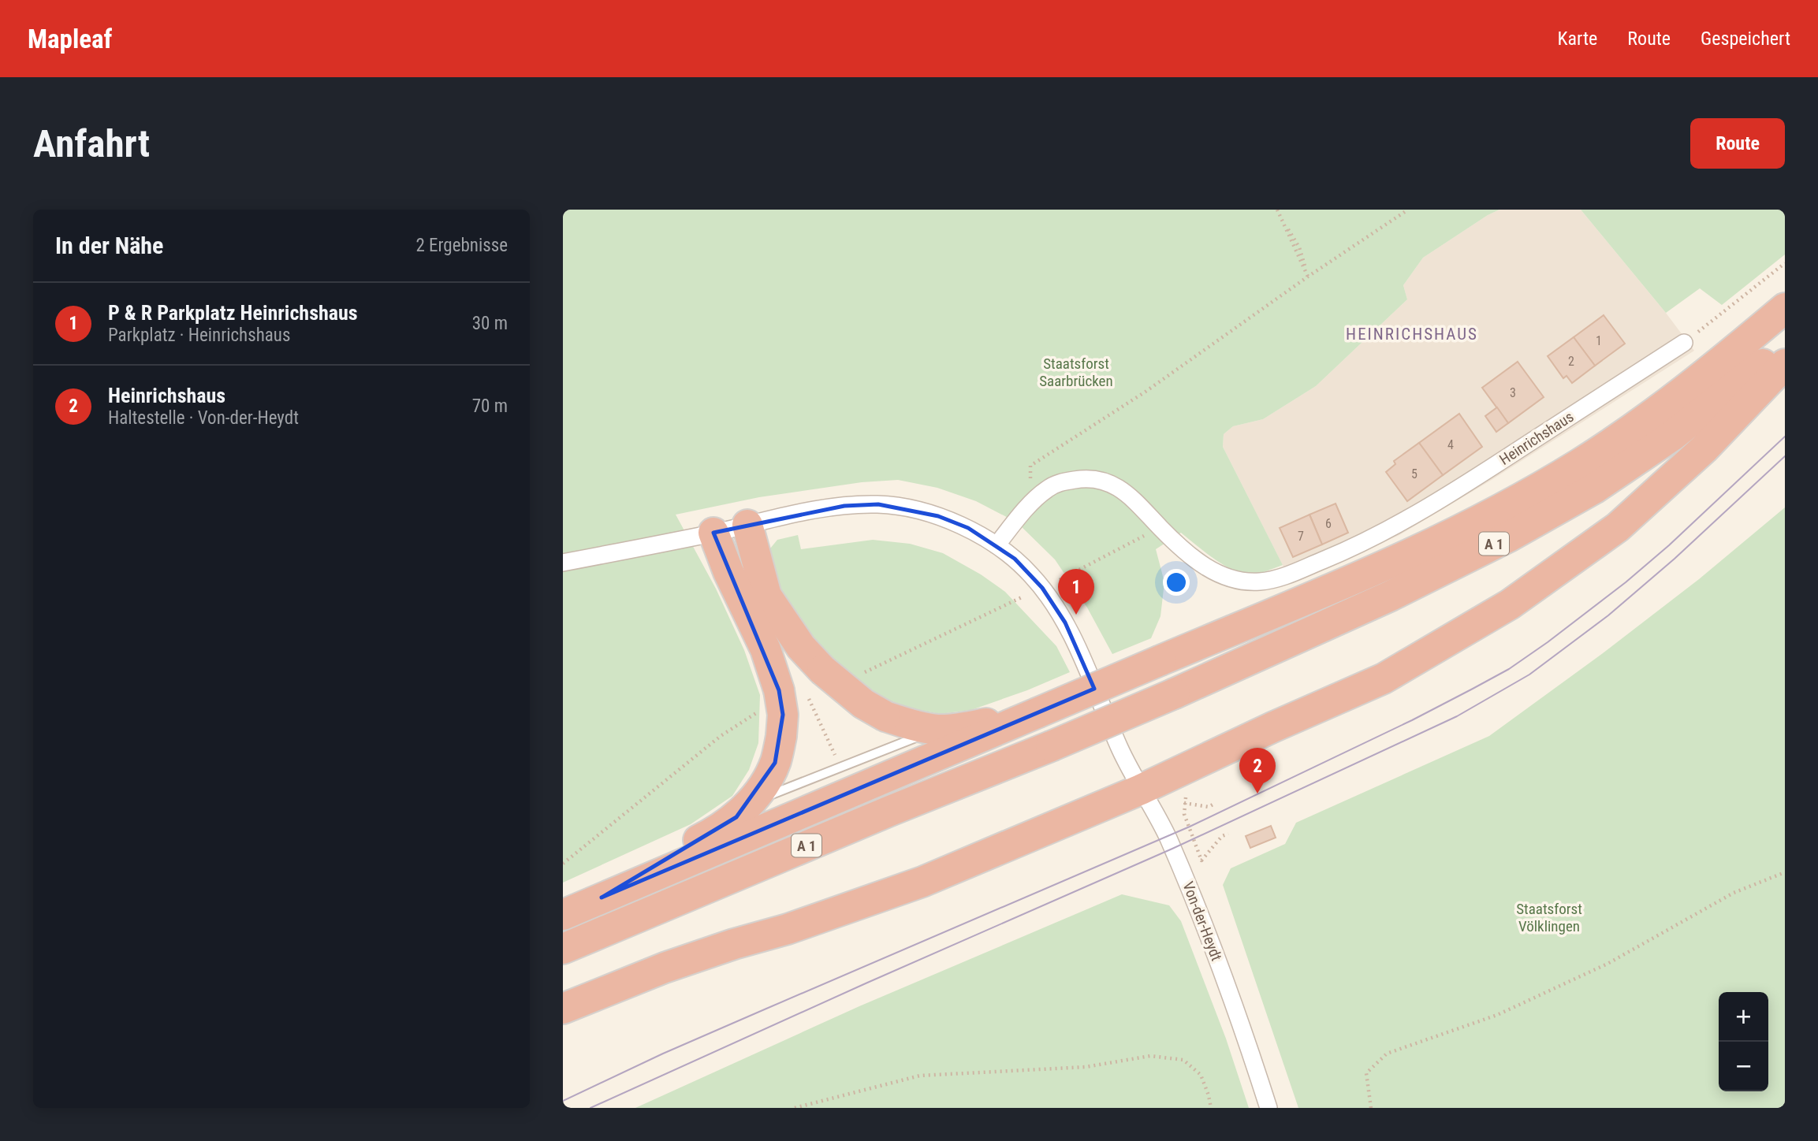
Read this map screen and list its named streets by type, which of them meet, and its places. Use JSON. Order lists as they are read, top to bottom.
{
  "streets": {
    "highway": ["A 1"],
    "street": ["Heinrichshaus", "Von-der-Heydt"]
  },
  "crossings": [
    ["Heinrichshaus", "Von-der-Heydt"]
  ],
  "districts": ["HEINRICHSHAUS"],
  "parks": ["Staatsforst Saarbrücken", "Staatsforst Völklingen"],
  "house_numbers": [
    "1",
    "2",
    "3",
    "4",
    "5",
    "6",
    "7"
  ],
  "page": {
    "header": "Mapleaf",
    "nav": ["Karte", "Route", "Gespeichert"],
    "buttons": "Route",
    "title": "Anfahrt",
    "heading": ["In der Nähe", "2 Ergebnisse"],
    "list": [
      {
        "mark": "1",
        "name": "P & R Parkplatz Heinrichshaus",
        "note": "Parkplatz · Heinrichshaus",
        "value": "30 m"
      },
      {
        "mark": "2",
        "name": "Heinrichshaus",
        "note": "Haltestelle · Von-der-Heydt",
        "value": "70 m"
      }
    ],
    "pins": ["1", "2"],
    "map_buttons": ["+", "−"]
  }
}
